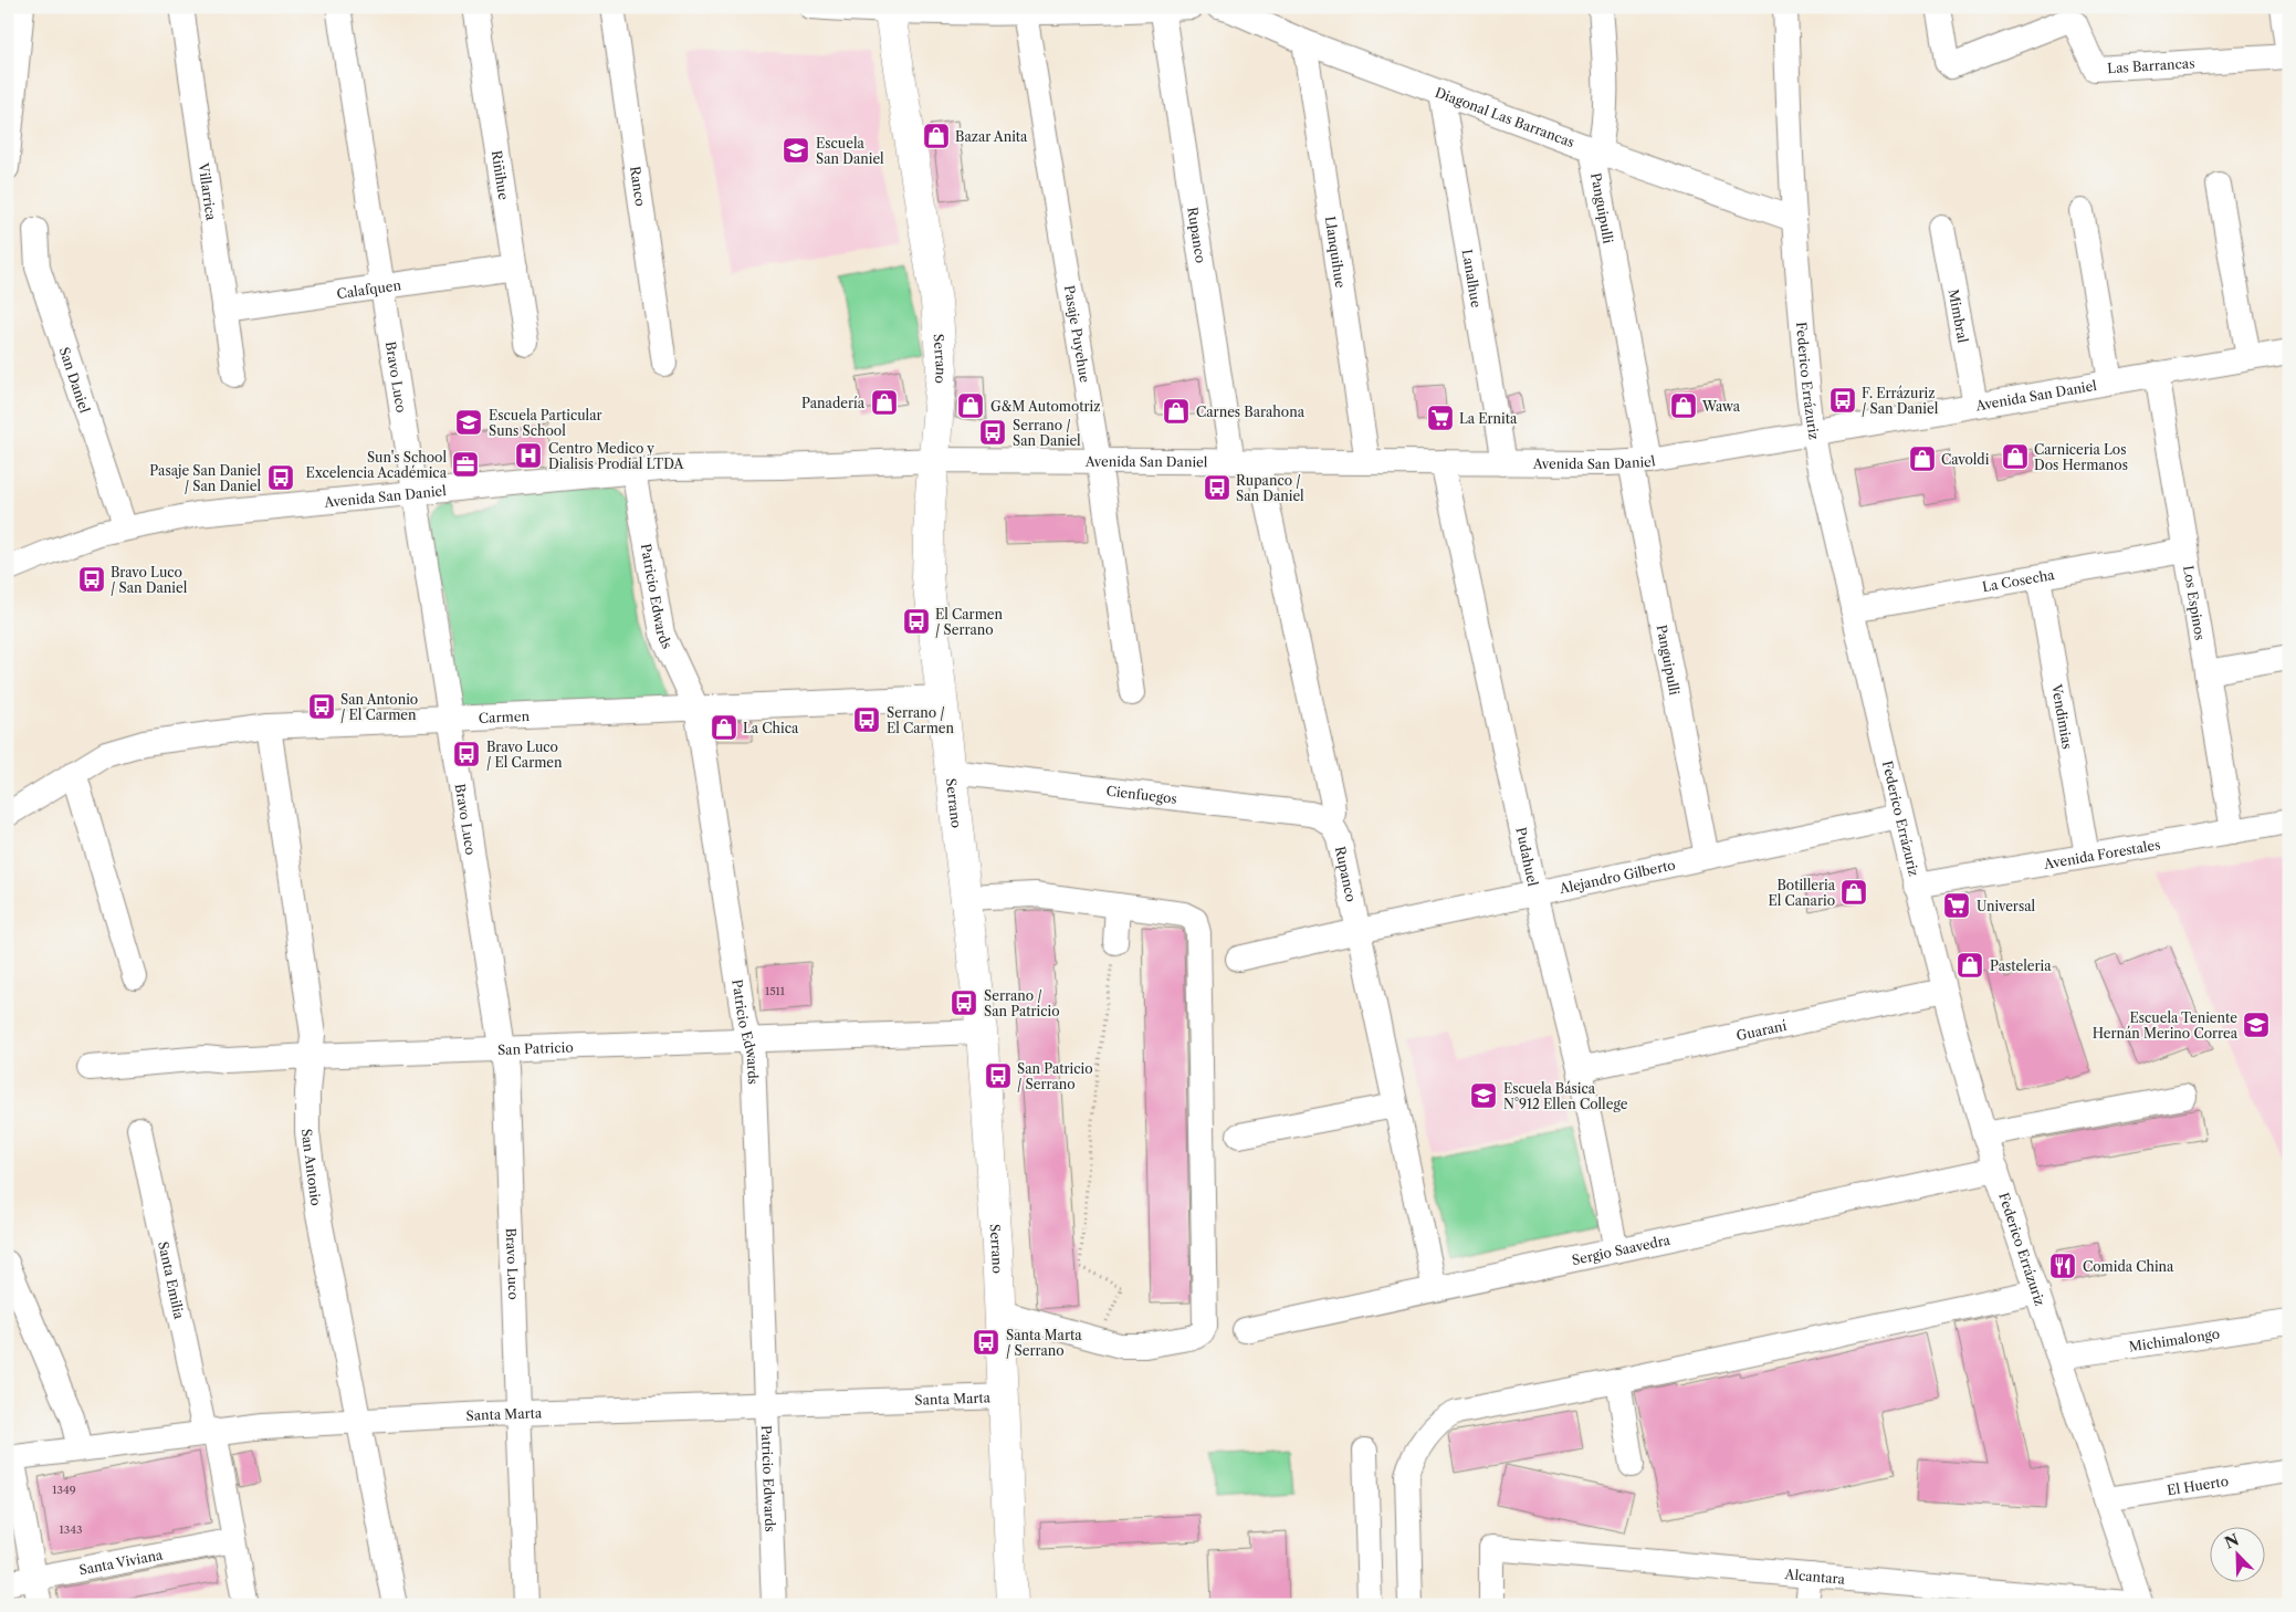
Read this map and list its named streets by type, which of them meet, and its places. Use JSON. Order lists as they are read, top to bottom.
{
  "streets": {
    "main road": ["Serrano"],
    "street": [
      "Las Barrancas",
      "Diagonal Las Barrancas",
      "Riñihue",
      "Ranco",
      "Villarrica",
      "Panguipulli",
      "Rupanco",
      "Llanquihue",
      "Lanalhue",
      "Calafquen",
      "Mimbral",
      "Pasaje Puyehue",
      "Bravo Luco",
      "San Daniel",
      "Federico Errázuriz",
      "Avenida San Daniel",
      "La Cosecha",
      "Patricio Edwards",
      "Los Espinos",
      "Carmen",
      "Vendimias",
      "Cienfuegos",
      "Avenida Forestales",
      "Pudahuel",
      "Alejandro Gilberto",
      "Guaraní",
      "San Patricio",
      "San Antonio",
      "Sergio Saavedra",
      "Santa Emilia",
      "Michimalongo",
      "Santa Marta",
      "El Huerto",
      "Santa Viviana",
      "Alcantara"
    ]
  },
  "crossings": [
    ["Diagonal Las Barrancas", "Panguipulli"],
    ["Diagonal Las Barrancas", "Llanquihue"],
    ["Diagonal Las Barrancas", "Lanalhue"],
    ["Diagonal Las Barrancas", "Federico Errázuriz"],
    ["Riñihue", "Calafquen"],
    ["Villarrica", "Calafquen"],
    ["Panguipulli", "Avenida San Daniel"],
    ["Panguipulli", "Alejandro Gilberto"],
    ["Rupanco", "Avenida San Daniel"],
    ["Rupanco", "Cienfuegos"],
    ["Rupanco", "Alejandro Gilberto"],
    ["Rupanco", "Sergio Saavedra"],
    ["Llanquihue", "Avenida San Daniel"],
    ["Lanalhue", "Avenida San Daniel"],
    ["Calafquen", "Bravo Luco"],
    ["Mimbral", "Avenida San Daniel"],
    ["Pasaje Puyehue", "Avenida San Daniel"],
    ["Serrano", "Avenida San Daniel"],
    ["Serrano", "Carmen"],
    ["Serrano", "Cienfuegos"],
    ["Serrano", "San Patricio"],
    ["Serrano", "Santa Marta"],
    ["Bravo Luco", "Avenida San Daniel"],
    ["Bravo Luco", "Carmen"],
    ["Bravo Luco", "San Patricio"],
    ["Bravo Luco", "Santa Marta"],
    ["San Daniel", "Avenida San Daniel"],
    ["Federico Errázuriz", "Avenida San Daniel"],
    ["Federico Errázuriz", "La Cosecha"],
    ["Federico Errázuriz", "Avenida Forestales"],
    ["Federico Errázuriz", "Alejandro Gilberto"],
    ["Federico Errázuriz", "Guaraní"],
    ["Federico Errázuriz", "Sergio Saavedra"],
    ["Federico Errázuriz", "Michimalongo"],
    ["Federico Errázuriz", "El Huerto"],
    ["Federico Errázuriz", "Alcantara"],
    ["Avenida San Daniel", "Patricio Edwards"],
    ["Avenida San Daniel", "Los Espinos"],
    ["Avenida San Daniel", "Pudahuel"],
    ["La Cosecha", "Los Espinos"],
    ["La Cosecha", "Vendimias"],
    ["Patricio Edwards", "Carmen"],
    ["Patricio Edwards", "San Patricio"],
    ["Patricio Edwards", "Santa Marta"],
    ["Los Espinos", "Avenida Forestales"],
    ["Carmen", "San Antonio"],
    ["Vendimias", "Avenida Forestales"],
    ["Pudahuel", "Alejandro Gilberto"],
    ["Pudahuel", "Guaraní"],
    ["Pudahuel", "Sergio Saavedra"],
    ["San Patricio", "San Antonio"],
    ["San Antonio", "Santa Marta"],
    ["Santa Emilia", "Santa Marta"],
    ["Santa Emilia", "Santa Viviana"]
  ],
  "places": {
    "shop": [
      "Bazar Anita",
      "Panadería",
      "G&M Automotriz",
      "Wawa",
      "Carnes Barahona",
      "Carniceria Los Dos Hermanos",
      "Cavoldi",
      "La Chica",
      "Botilleria El Canario",
      "Pasteleria"
    ],
    "school or university": [
      "Escuela San Daniel",
      "Escuela Particular Suns School",
      "Escuela Teniente Hernán Merino Correa",
      "Escuela Básica N°912 Ellen College"
    ],
    "bus stop": [
      "F. Errázuriz / San Daniel",
      "Serrano / San Daniel",
      "Pasaje San Daniel / San Daniel",
      "Rupanco / San Daniel",
      "Bravo Luco / San Daniel",
      "El Carmen / Serrano",
      "San Antonio / El Carmen",
      "Serrano / El Carmen",
      "Bravo Luco / El Carmen",
      "Serrano / San Patricio",
      "San Patricio / Serrano",
      "Santa Marta / Serrano"
    ],
    "supermarket": ["La Ernita", "Universal"],
    "hospital": ["Centro Medico y Dialisis Prodial LTDA"],
    "office": ["Sun's School Excelencia Académica"],
    "restaurant": ["Comida China"]
  },
  "house_numbers": ["1511", "1349", "1343"],
  "north": "top left"
}
